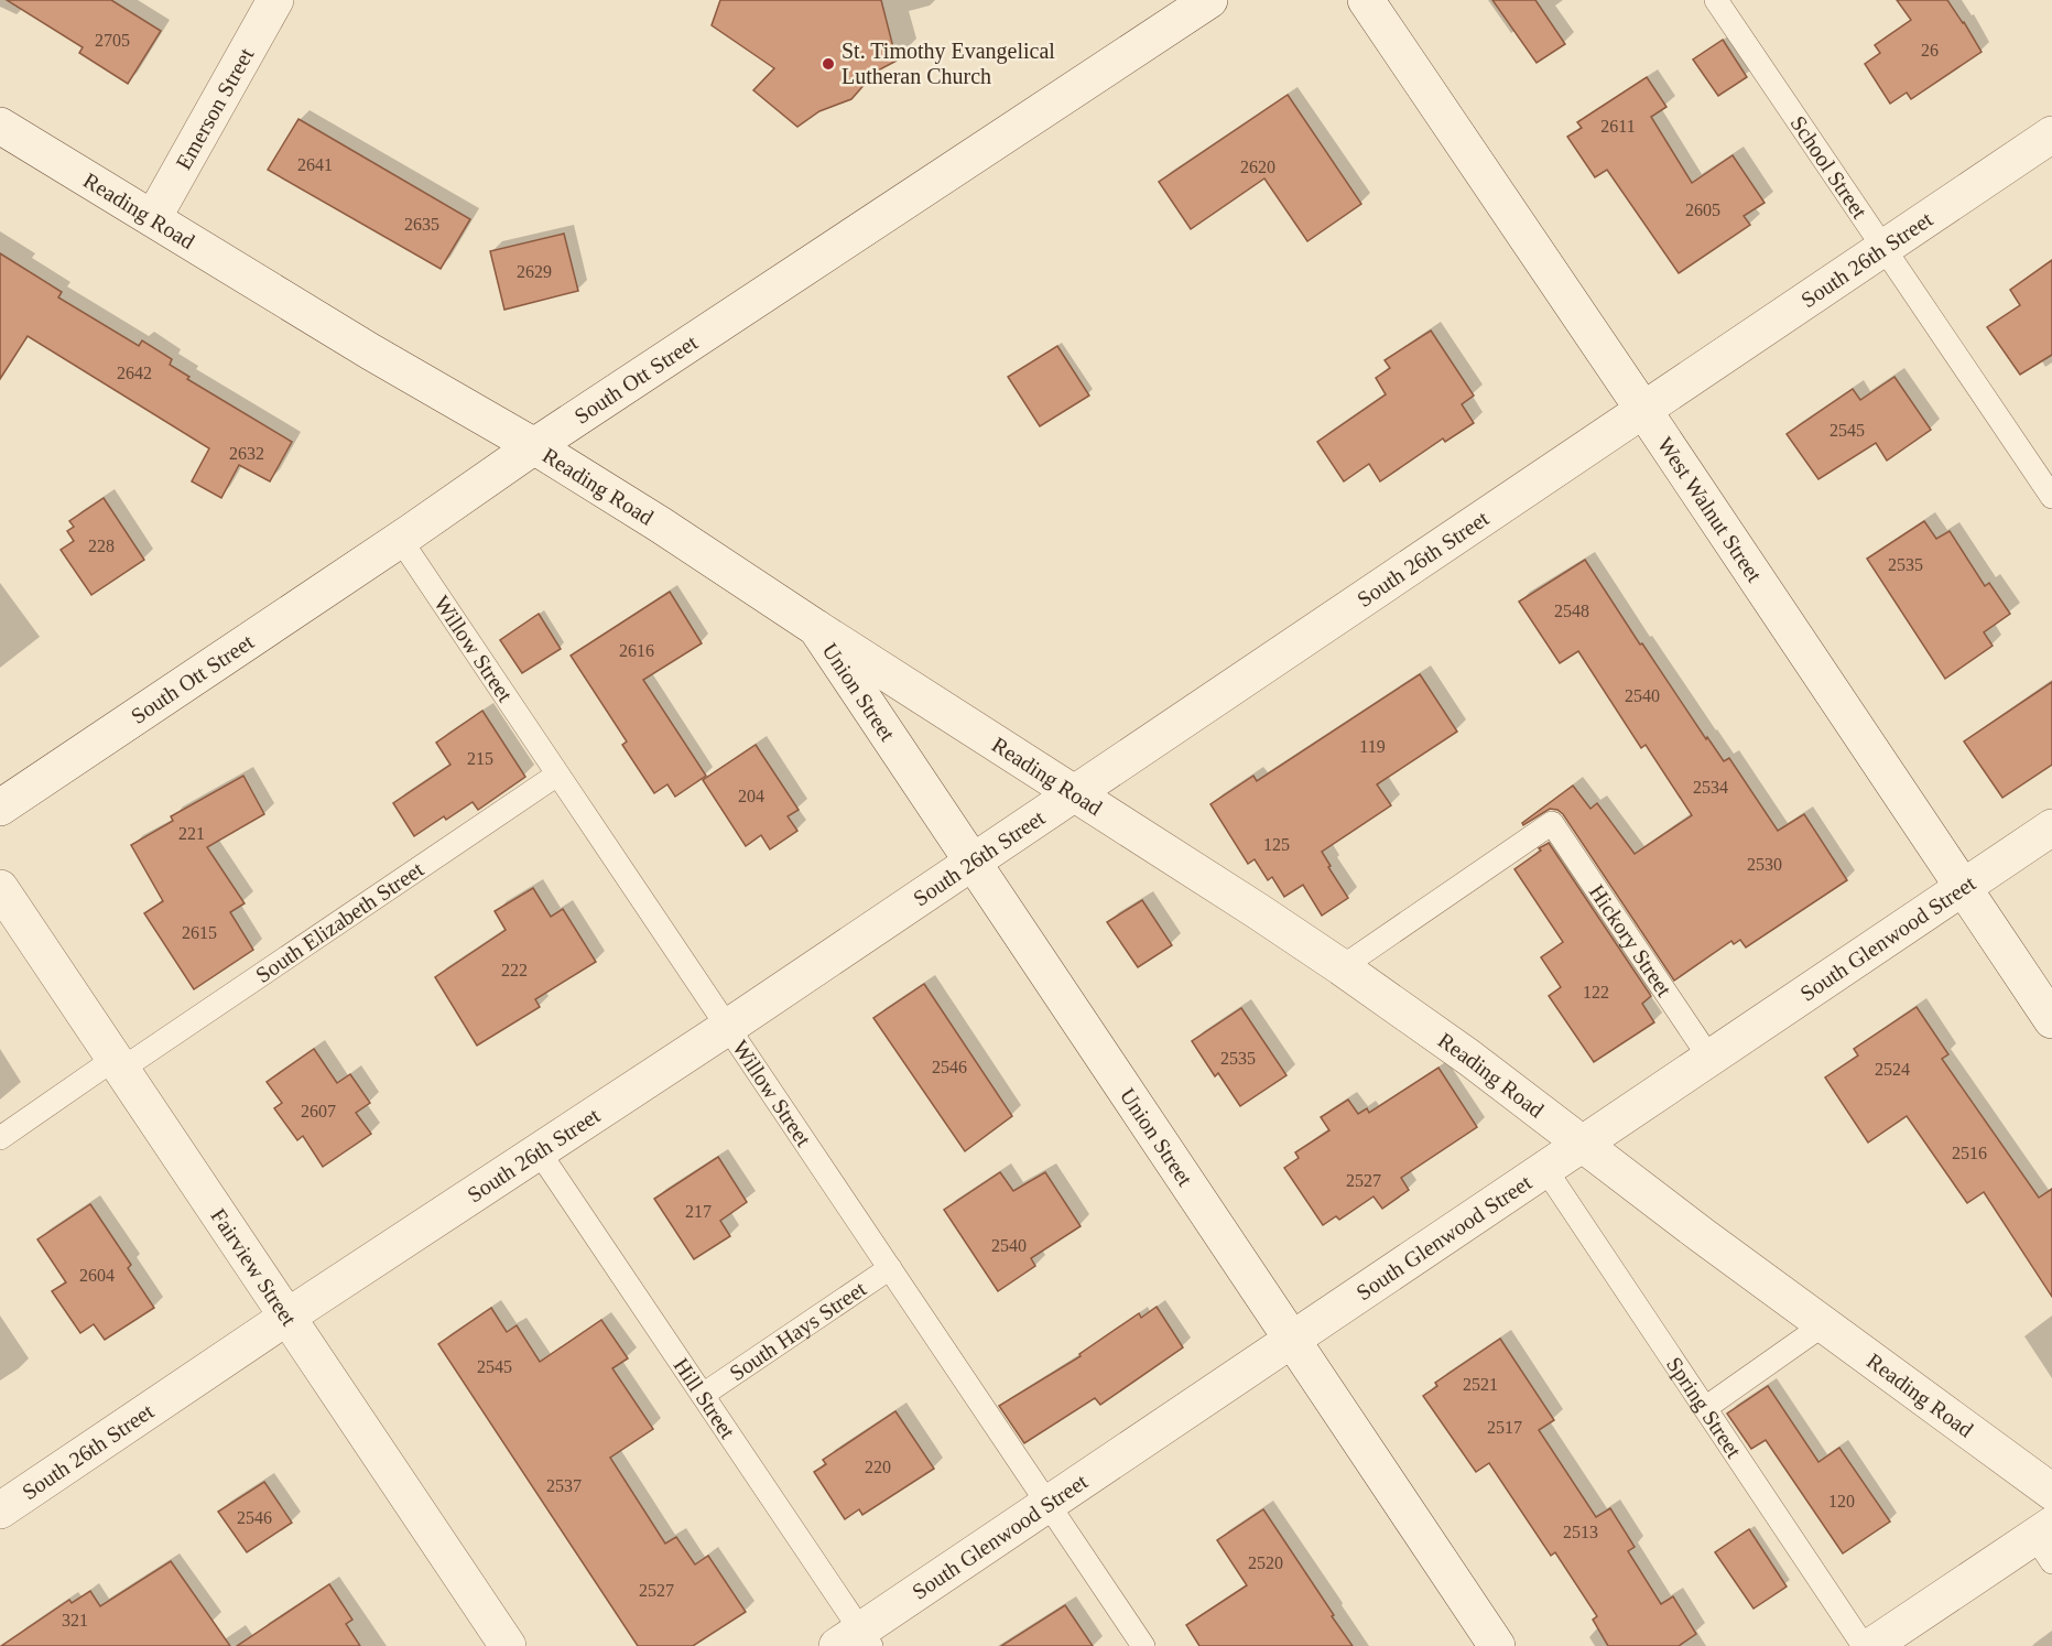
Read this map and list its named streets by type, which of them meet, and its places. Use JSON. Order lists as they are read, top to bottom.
{
  "streets": {
    "street": [
      "Emerson Street",
      "Reading Road",
      "South 26th Street",
      "South Ott Street",
      "West Walnut Street",
      "Union Street",
      "South Glenwood Street",
      "Fairview Street"
    ],
    "lane": [
      "School Street",
      "Willow Street",
      "South Elizabeth Street",
      "Hickory Street",
      "South Hays Street",
      "Hill Street",
      "Spring Street"
    ]
  },
  "crossings": [
    ["Emerson Street", "Reading Road"],
    ["School Street", "South 26th Street"],
    ["Reading Road", "South 26th Street"],
    ["Reading Road", "South Ott Street"],
    ["Reading Road", "Union Street"],
    ["Reading Road", "South Glenwood Street"],
    ["Reading Road", "Hickory Street"],
    ["South 26th Street", "West Walnut Street"],
    ["South 26th Street", "Willow Street"],
    ["South 26th Street", "Union Street"],
    ["South 26th Street", "Fairview Street"],
    ["South 26th Street", "Hill Street"],
    ["South Ott Street", "Willow Street"],
    ["West Walnut Street", "South Glenwood Street"],
    ["Willow Street", "South Elizabeth Street"],
    ["Willow Street", "South Glenwood Street"],
    ["Willow Street", "South Hays Street"],
    ["Union Street", "South Glenwood Street"],
    ["South Elizabeth Street", "Fairview Street"],
    ["South Glenwood Street", "Hickory Street"],
    ["South Glenwood Street", "Hill Street"],
    ["South Glenwood Street", "Spring Street"],
    ["South Hays Street", "Hill Street"]
  ],
  "places": ["St. Timothy Evangelical Lutheran Church"],
  "house_numbers": [
    "2705",
    "26",
    "2611",
    "2641",
    "2620",
    "2605",
    "2635",
    "2629",
    "2642",
    "2545",
    "2632",
    "228",
    "2535",
    "2548",
    "2616",
    "2540",
    "119",
    "215",
    "2534",
    "204",
    "221",
    "125",
    "2530",
    "2615",
    "222",
    "122",
    "2535",
    "2546",
    "2524",
    "2607",
    "2516",
    "2527",
    "217",
    "2540",
    "2604",
    "2545",
    "2521",
    "2517",
    "220",
    "2537",
    "120",
    "2546",
    "2513",
    "2520",
    "2527",
    "321"
  ]
}
